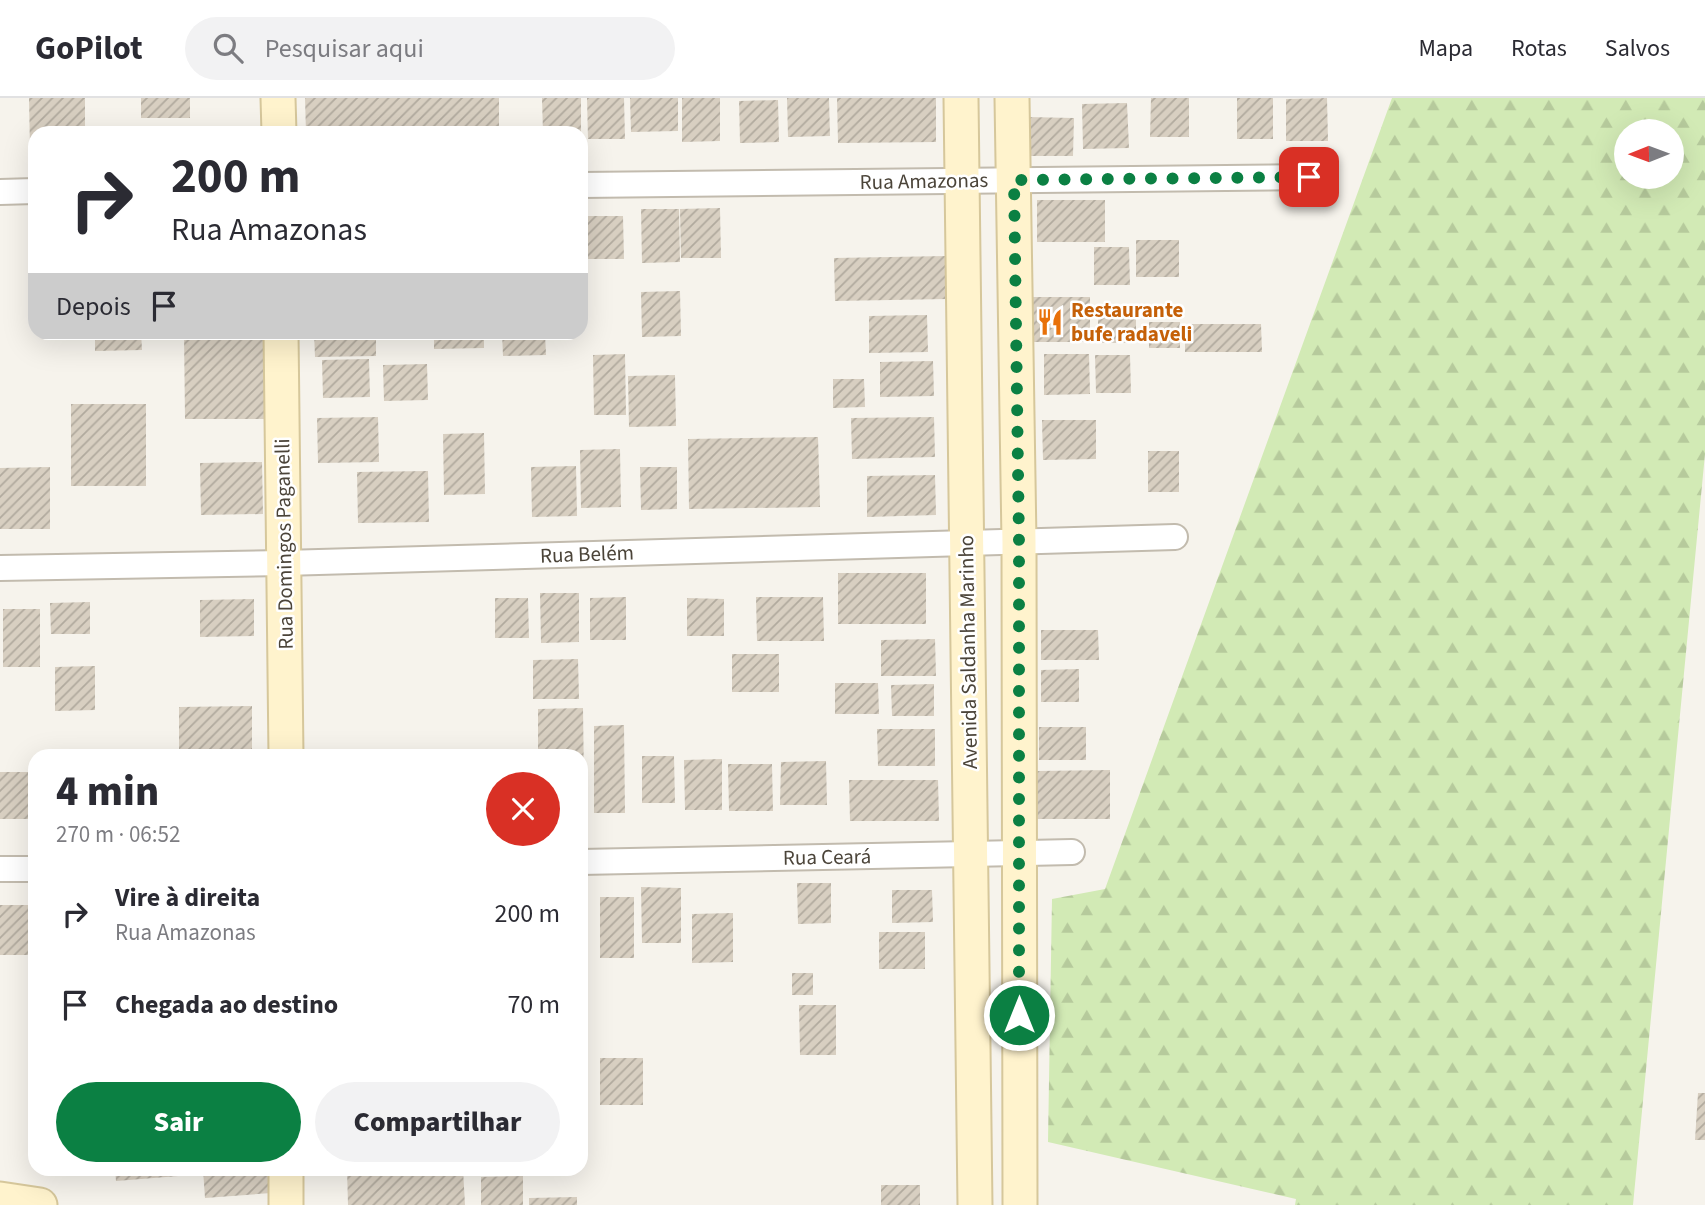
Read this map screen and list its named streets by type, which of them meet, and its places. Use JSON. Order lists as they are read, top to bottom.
{
  "streets": {
    "street": [
      "Rua Amazonas",
      "Rua Domingos Paganelli",
      "Rua Belém",
      "Avenida Saldanha Marinho",
      "Rua Ceará"
    ]
  },
  "crossings": [
    ["Rua Amazonas", "Avenida Saldanha Marinho"],
    ["Rua Domingos Paganelli", "Rua Belém"],
    ["Rua Belém", "Avenida Saldanha Marinho"],
    ["Avenida Saldanha Marinho", "Rua Ceará"]
  ],
  "places": {
    "restaurant": ["Restaurante bufe radaveli"]
  },
  "north": "left",
  "page": {
    "header": "GoPilot",
    "search": "Pesquisar aqui",
    "nav": ["Mapa", "Rotas", "Salvos"],
    "turn": ["200 m", "Rua Amazonas"],
    "then": "Depois",
    "heading": ["4 min", "270 m · 06:52"],
    "list": [
      {
        "name": "Vire à direita",
        "note": "Rua Amazonas",
        "value": "200 m"
      },
      {
        "name": "Chegada ao destino",
        "value": "70 m"
      }
    ],
    "buttons": ["Sair", "Compartilhar"]
  }
}
